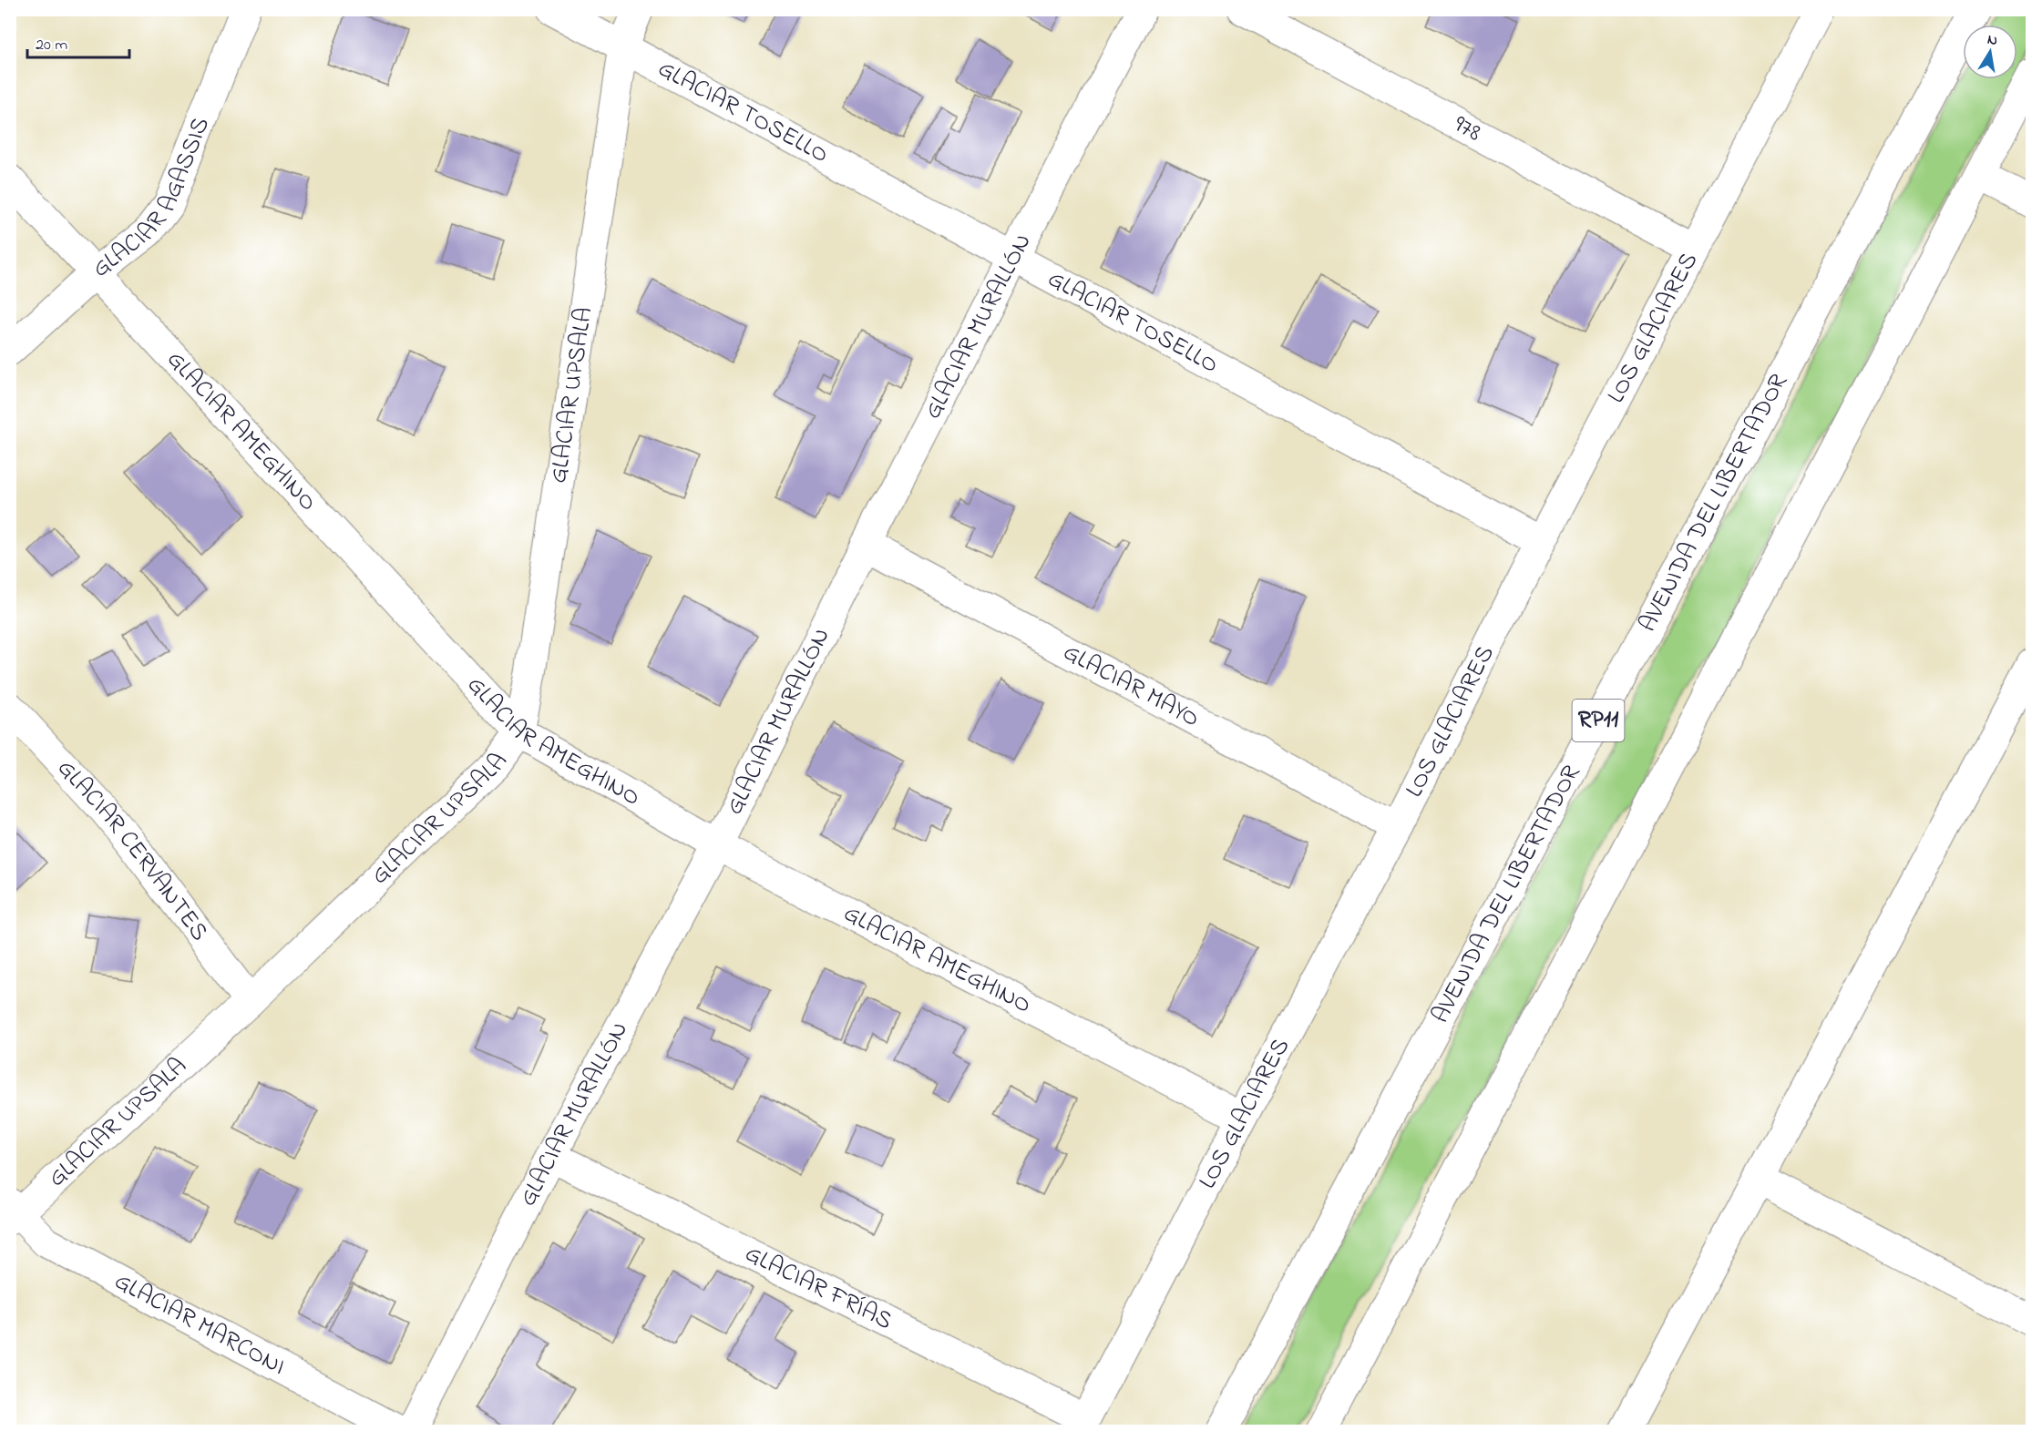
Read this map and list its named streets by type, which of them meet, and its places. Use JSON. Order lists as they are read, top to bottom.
{
  "streets": {
    "street": [
      "GLACIAR TOSELLO",
      "978",
      "GLACIAR AGASSIS",
      "GLACIAR MURALLÓN",
      "LOS GLACIARES",
      "GLACIAR UPSALA",
      "GLACIAR AMEGHINO",
      "AVENIDA DEL LIBERTADOR",
      "GLACIAR MAYO",
      "RP11",
      "GLACIAR CERVANTES",
      "GLACIAR FRÍAS",
      "GLACIAR MARCONI"
    ]
  },
  "crossings": [
    ["GLACIAR TOSELLO", "GLACIAR MURALLÓN"],
    ["GLACIAR TOSELLO", "LOS GLACIARES"],
    ["GLACIAR TOSELLO", "GLACIAR UPSALA"],
    ["978", "LOS GLACIARES"],
    ["GLACIAR AGASSIS", "GLACIAR AMEGHINO"],
    ["GLACIAR MURALLÓN", "GLACIAR AMEGHINO"],
    ["GLACIAR MURALLÓN", "GLACIAR MAYO"],
    ["GLACIAR MURALLÓN", "GLACIAR FRÍAS"],
    ["LOS GLACIARES", "GLACIAR AMEGHINO"],
    ["LOS GLACIARES", "GLACIAR MAYO"],
    ["LOS GLACIARES", "GLACIAR FRÍAS"],
    ["GLACIAR UPSALA", "GLACIAR AMEGHINO"],
    ["GLACIAR UPSALA", "GLACIAR CERVANTES"],
    ["GLACIAR UPSALA", "GLACIAR MARCONI"]
  ],
  "scale_bar": "20 m",
  "north": "top"
}
